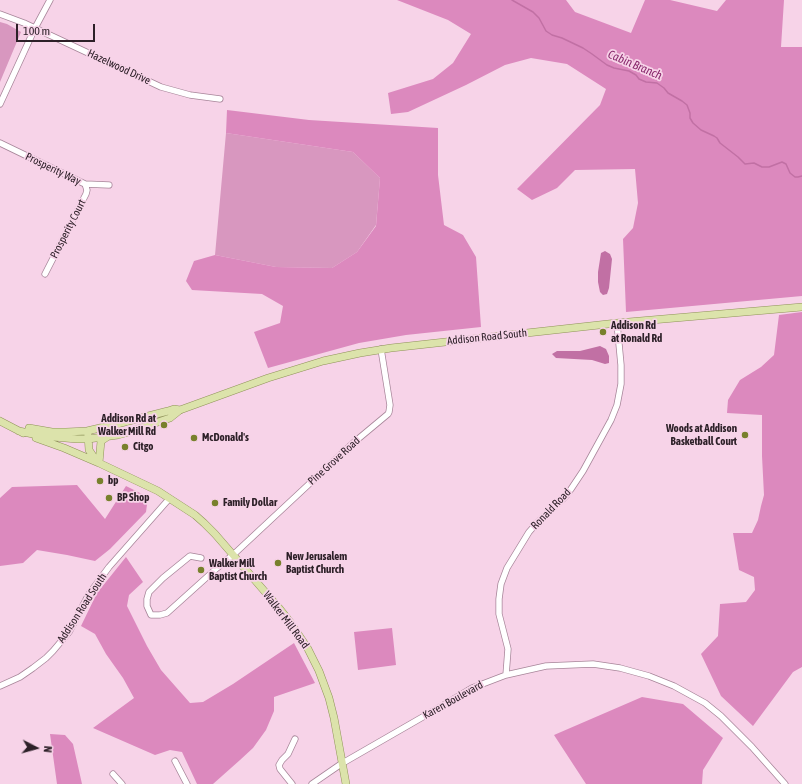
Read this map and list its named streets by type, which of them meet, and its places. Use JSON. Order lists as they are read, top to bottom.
{
  "streets": {
    "main road": ["Addison Road South", "Walker Mill Road"],
    "street": [
      "Hazelwood Drive",
      "Prosperity Way",
      "Prosperity Court",
      "Pine Grove Road",
      "Ronald Road",
      "Karen Boulevard"
    ]
  },
  "crossings": [
    ["Prosperity Way", "Prosperity Court"],
    ["Addison Road South", "Pine Grove Road"],
    ["Addison Road South", "Ronald Road"],
    ["Addison Road South", "Walker Mill Road"],
    ["Pine Grove Road", "Walker Mill Road"],
    ["Ronald Road", "Karen Boulevard"],
    ["Walker Mill Road", "Karen Boulevard"]
  ],
  "water": ["Cabin Branch"],
  "places": [
    "Addison Rd at Ronald Rd",
    "Addison Rd at Walker Mill Rd",
    "Woods at Addison Basketball Court",
    "McDonald's",
    "Citgo",
    "bp",
    "BP Shop",
    "Family Dollar",
    "New Jerusalem Baptist Church",
    "Walker Mill Baptist Church"
  ],
  "scale_bar": "100 m",
  "north": "right"
}
